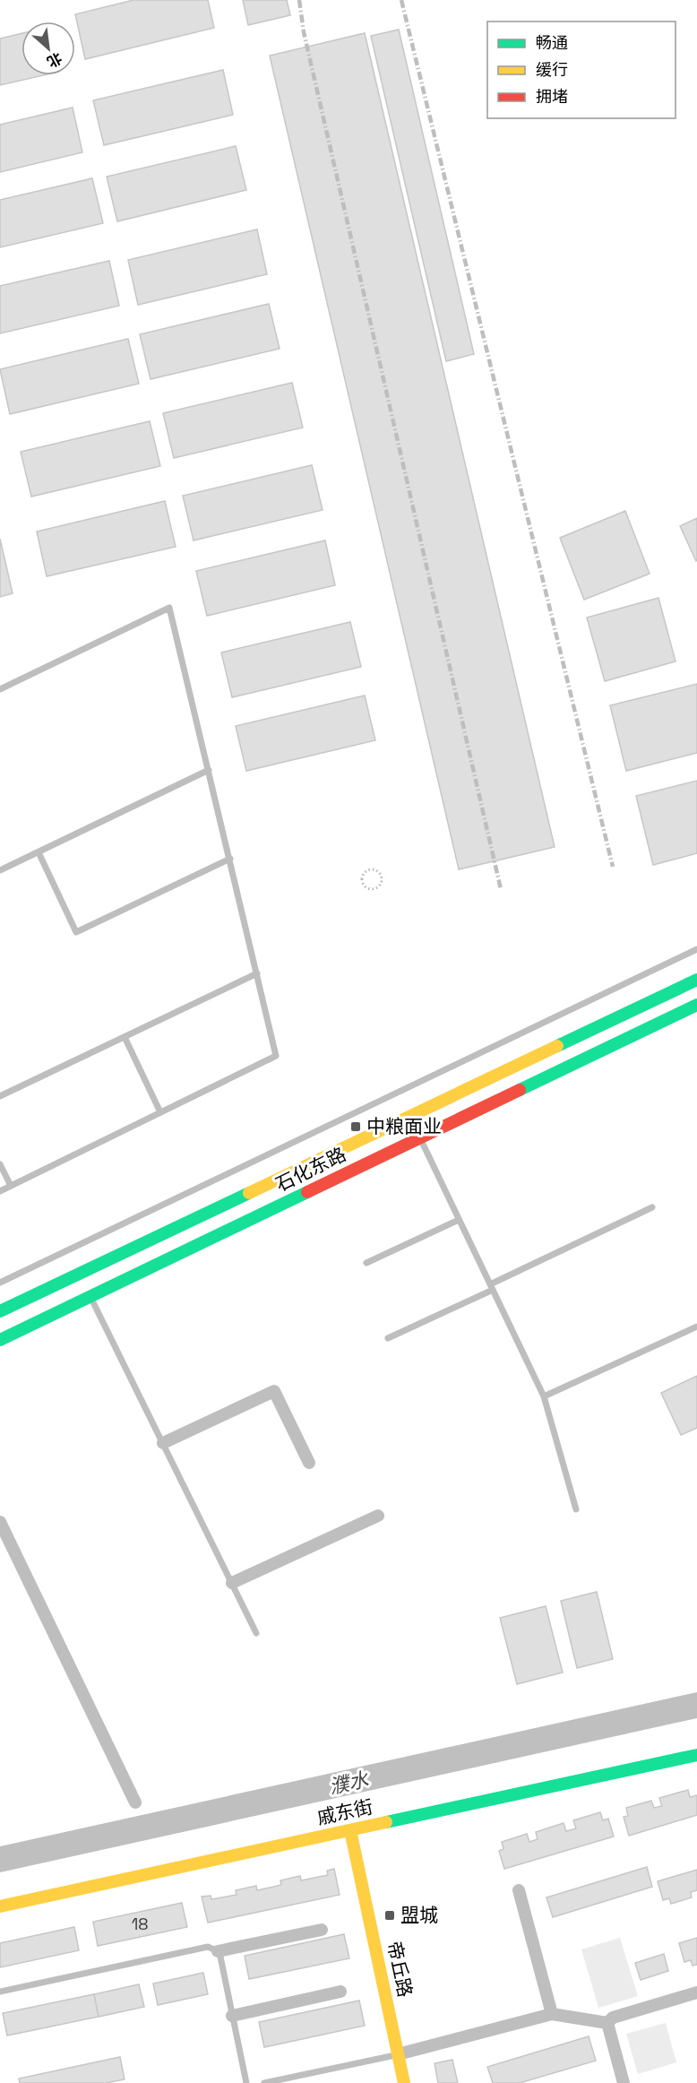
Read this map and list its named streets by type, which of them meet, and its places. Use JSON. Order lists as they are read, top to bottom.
{
  "streets": {
    "main road": ["石化东路", "戚东街", "帝丘路"]
  },
  "crossings": [
    ["戚东街", "帝丘路"]
  ],
  "water": ["濮水"],
  "places": {
    "transit": ["中粮面业", "盟城"]
  },
  "house_numbers": ["18"],
  "legend": ["畅通", "缓行", "拥堵"],
  "north": "bottom right"
}
